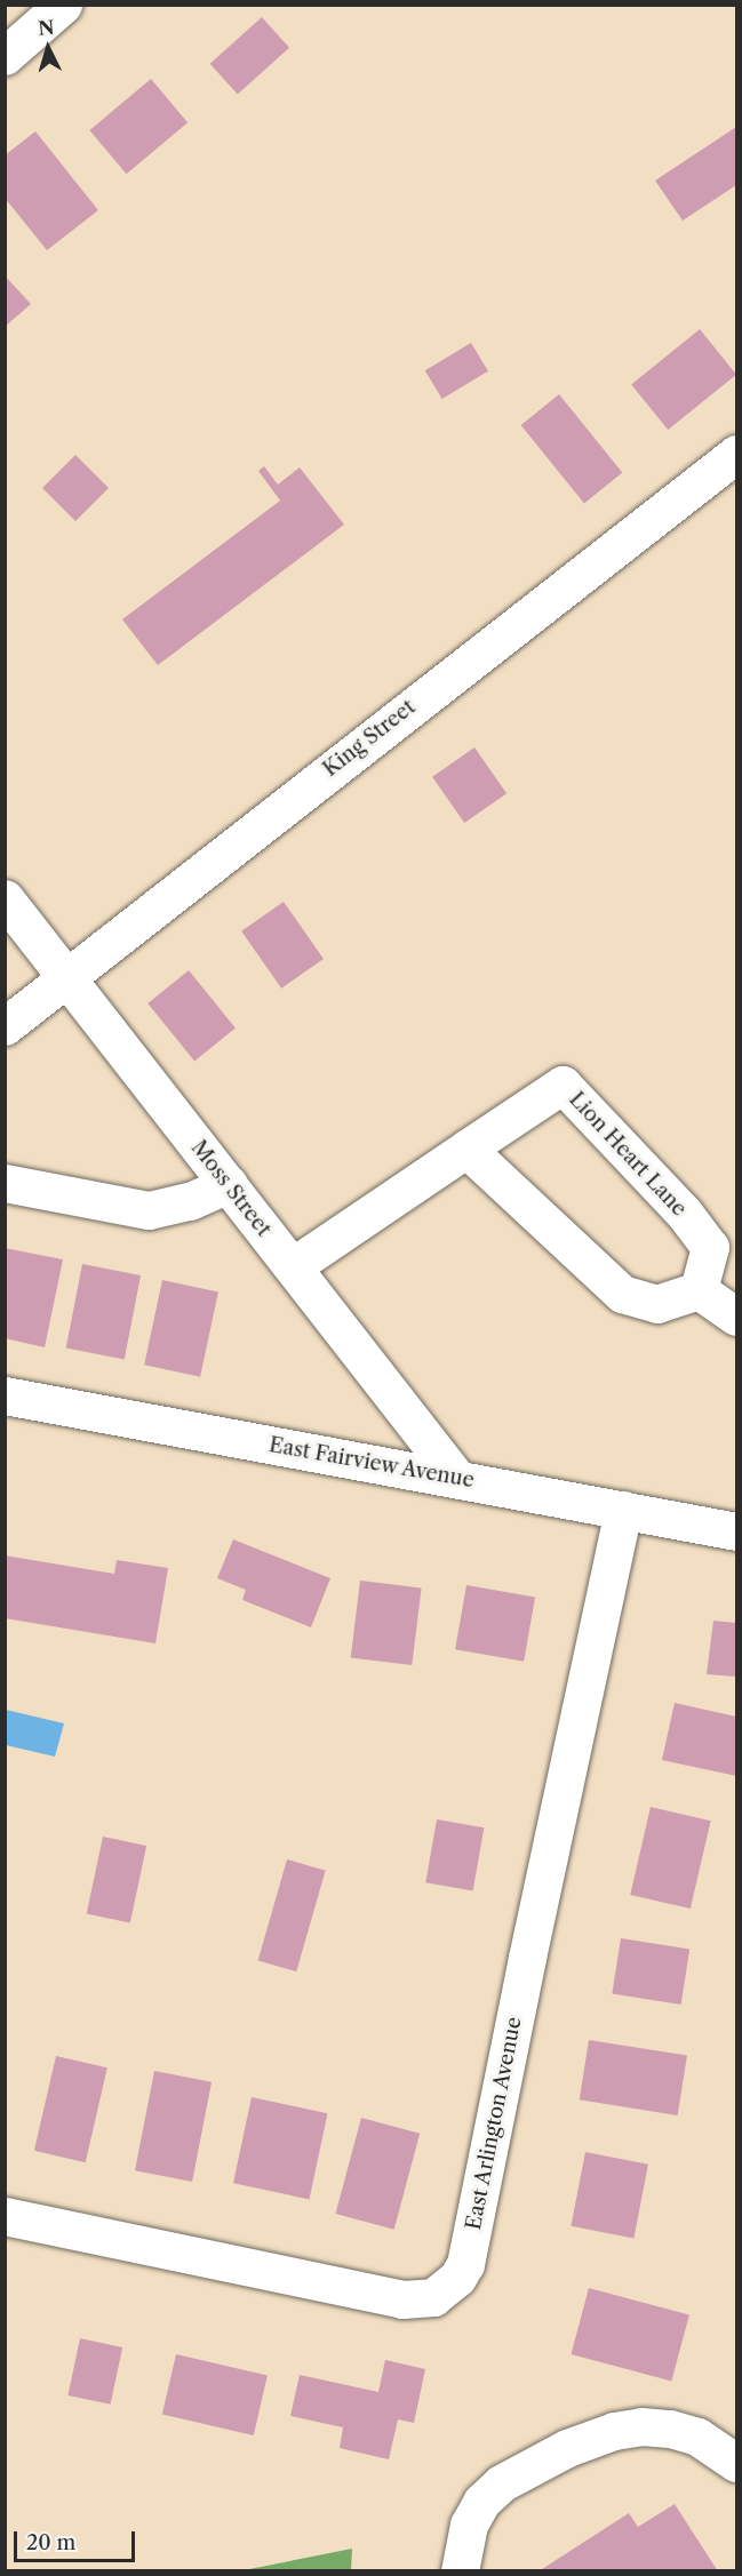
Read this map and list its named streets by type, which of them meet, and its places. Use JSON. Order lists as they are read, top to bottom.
{
  "streets": {
    "street": [
      "King Street",
      "Lion Heart Lane",
      "Moss Street",
      "East Fairview Avenue",
      "East Arlington Avenue"
    ]
  },
  "crossings": [
    ["King Street", "Moss Street"],
    ["Lion Heart Lane", "Moss Street"],
    ["Moss Street", "East Fairview Avenue"],
    ["East Fairview Avenue", "East Arlington Avenue"]
  ],
  "scale_bar": "20 m",
  "north": "top"
}
